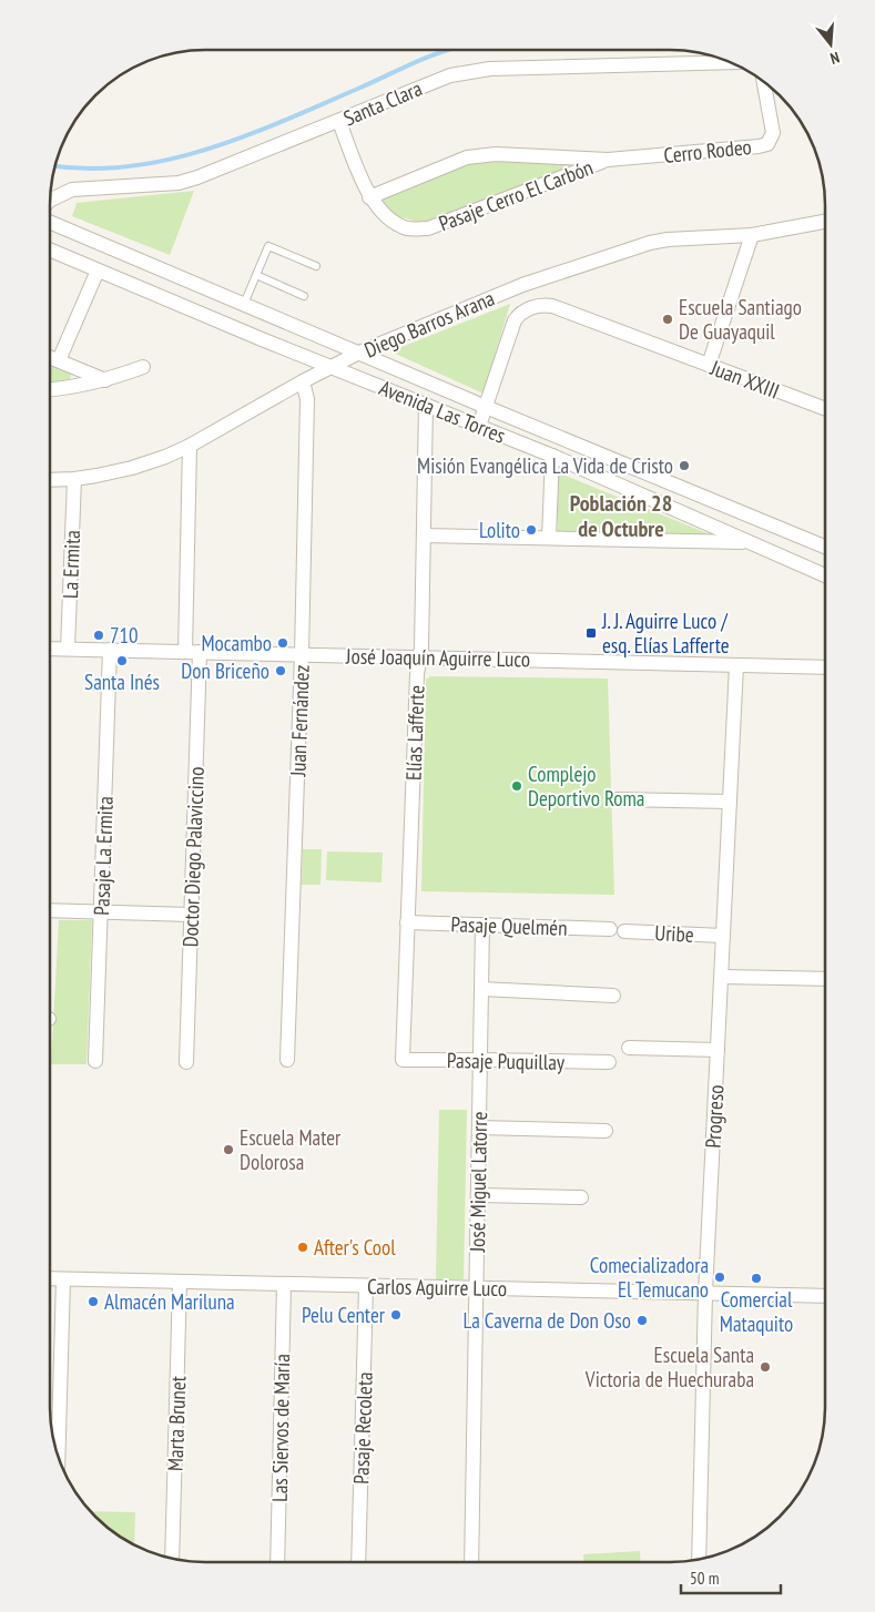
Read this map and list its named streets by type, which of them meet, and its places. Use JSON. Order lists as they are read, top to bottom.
{
  "streets": {
    "street": [
      "Santa Clara",
      "Cerro Rodeo",
      "Pasaje Cerro El Carbón",
      "Diego Barros Arana",
      "Juan XXIII",
      "Avenida Las Torres",
      "La Ermita",
      "José Joaquín Aguirre Luco",
      "Juan Fernández",
      "Elías Lafferte",
      "Pasaje La Ermita",
      "Doctor Diego Palaviccino",
      "Pasaje Quelmén",
      "Uribe",
      "Pasaje Puquillay",
      "Progreso",
      "José Miguel Latorre",
      "Carlos Aguirre Luco",
      "Marta Brunet",
      "Las Siervos de María",
      "Pasaje Recoleta"
    ]
  },
  "crossings": [
    ["Cerro Rodeo", "Pasaje Cerro El Carbón"],
    ["Diego Barros Arana", "Avenida Las Torres"],
    ["Diego Barros Arana", "La Ermita"],
    ["Diego Barros Arana", "Juan Fernández"],
    ["Juan XXIII", "Avenida Las Torres"],
    ["Avenida Las Torres", "Elías Lafferte"],
    ["La Ermita", "José Joaquín Aguirre Luco"],
    ["José Joaquín Aguirre Luco", "Juan Fernández"],
    ["José Joaquín Aguirre Luco", "Elías Lafferte"],
    ["José Joaquín Aguirre Luco", "Pasaje La Ermita"],
    ["José Joaquín Aguirre Luco", "Doctor Diego Palaviccino"],
    ["José Joaquín Aguirre Luco", "Progreso"],
    ["Elías Lafferte", "Pasaje Quelmén"],
    ["Elías Lafferte", "Pasaje Puquillay"],
    ["Pasaje Quelmén", "Uribe"],
    ["Pasaje Quelmén", "José Miguel Latorre"],
    ["Uribe", "Progreso"],
    ["Pasaje Puquillay", "José Miguel Latorre"],
    ["Progreso", "Carlos Aguirre Luco"],
    ["José Miguel Latorre", "Carlos Aguirre Luco"],
    ["Carlos Aguirre Luco", "Marta Brunet"],
    ["Carlos Aguirre Luco", "Las Siervos de María"],
    ["Carlos Aguirre Luco", "Pasaje Recoleta"]
  ],
  "districts": ["Población 28 de Octubre"],
  "places": {
    "other": [
      "Escuela Santiago De Guayaquil",
      "Misión Evangélica La Vida de Cristo",
      "Lolito",
      "710",
      "Mocambo",
      "Santa Inés",
      "Don Briceño",
      "Complejo Deportivo Roma",
      "Escuela Mater Dolorosa",
      "After's Cool",
      "Comecializadora El Temucano",
      "Comercial Mataquito",
      "Almacén Mariluna",
      "Pelu Center",
      "La Caverna de Don Oso",
      "Escuela Santa Victoria de Huechuraba"
    ],
    "transit": ["J. J. Aguirre Luco / esq. Elías Lafferte"]
  },
  "scale_bar": "50 m",
  "north": "bottom"
}
